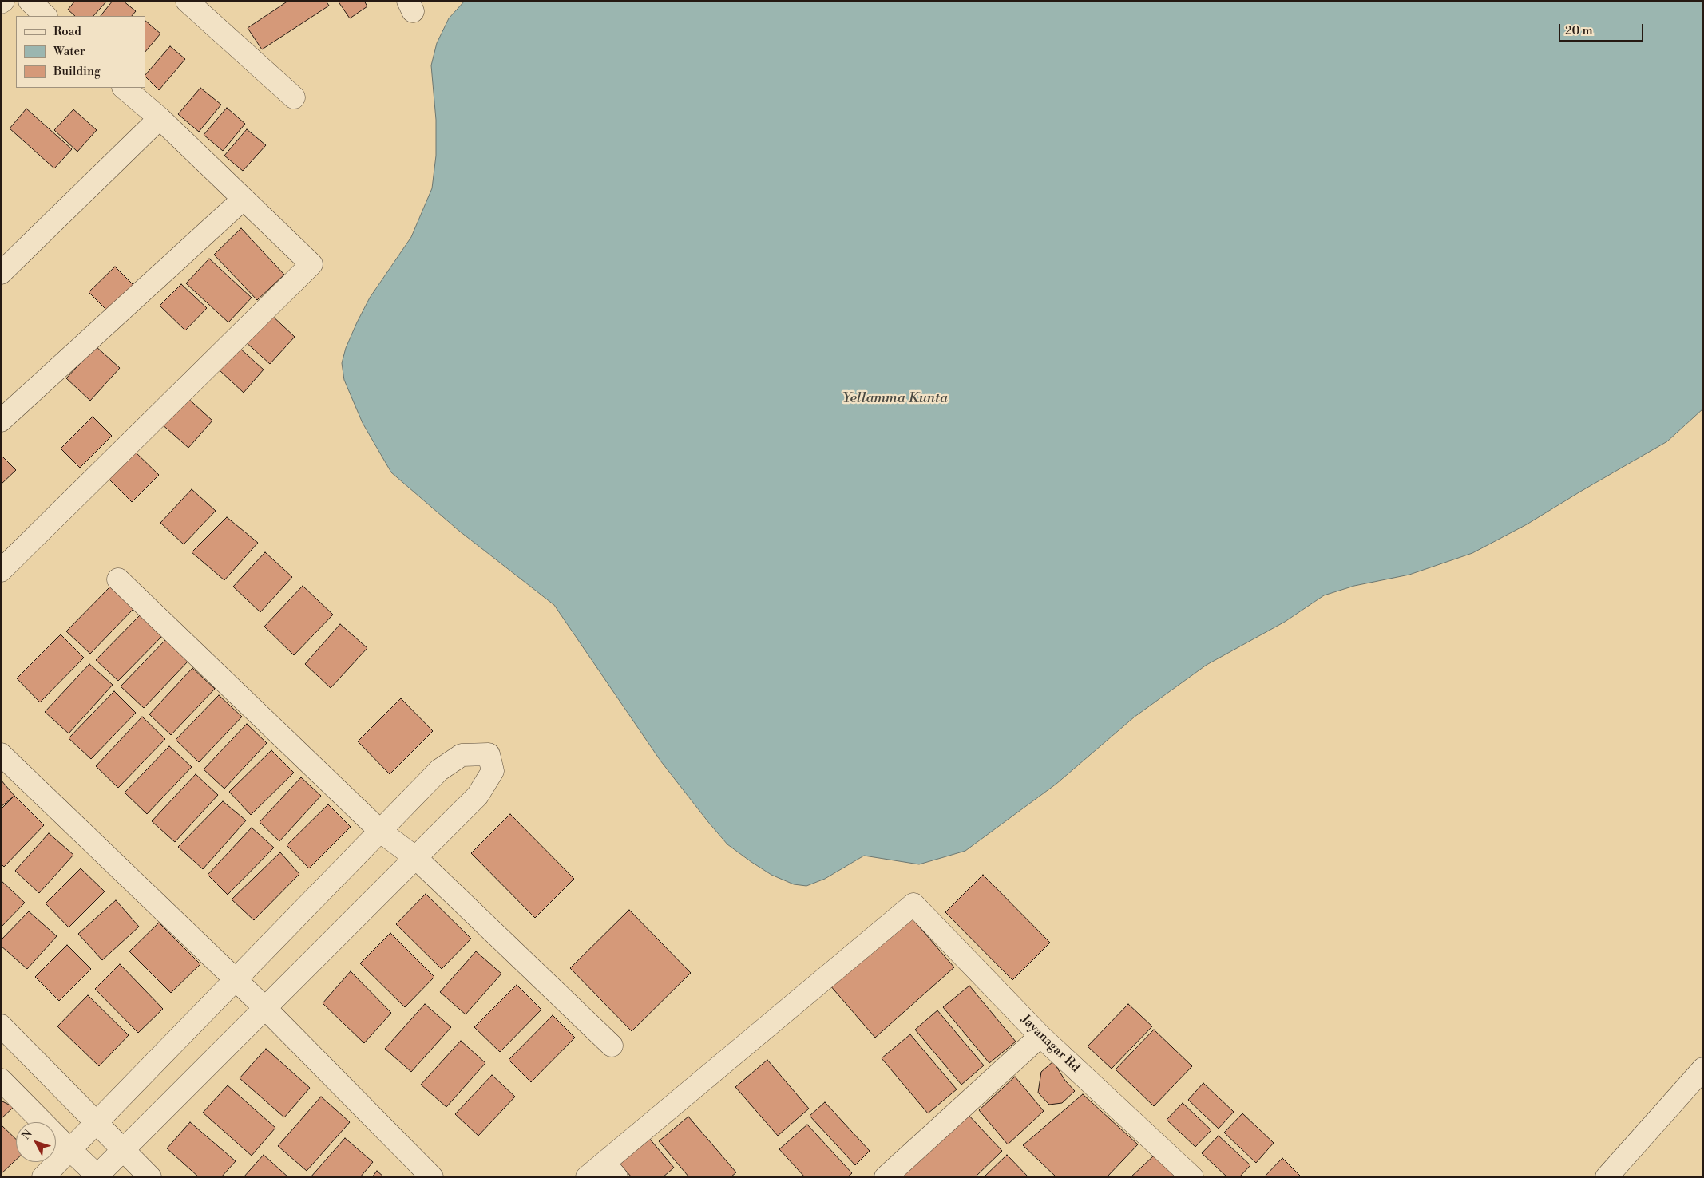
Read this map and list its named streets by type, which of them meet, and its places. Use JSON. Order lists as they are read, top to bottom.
{
  "streets": {
    "street": ["Jayanagar Rd"]
  },
  "water": ["Yellamma Kunta"],
  "legend": ["Road", "Water", "Building"],
  "scale_bar": "20 m",
  "north": "top left"
}
